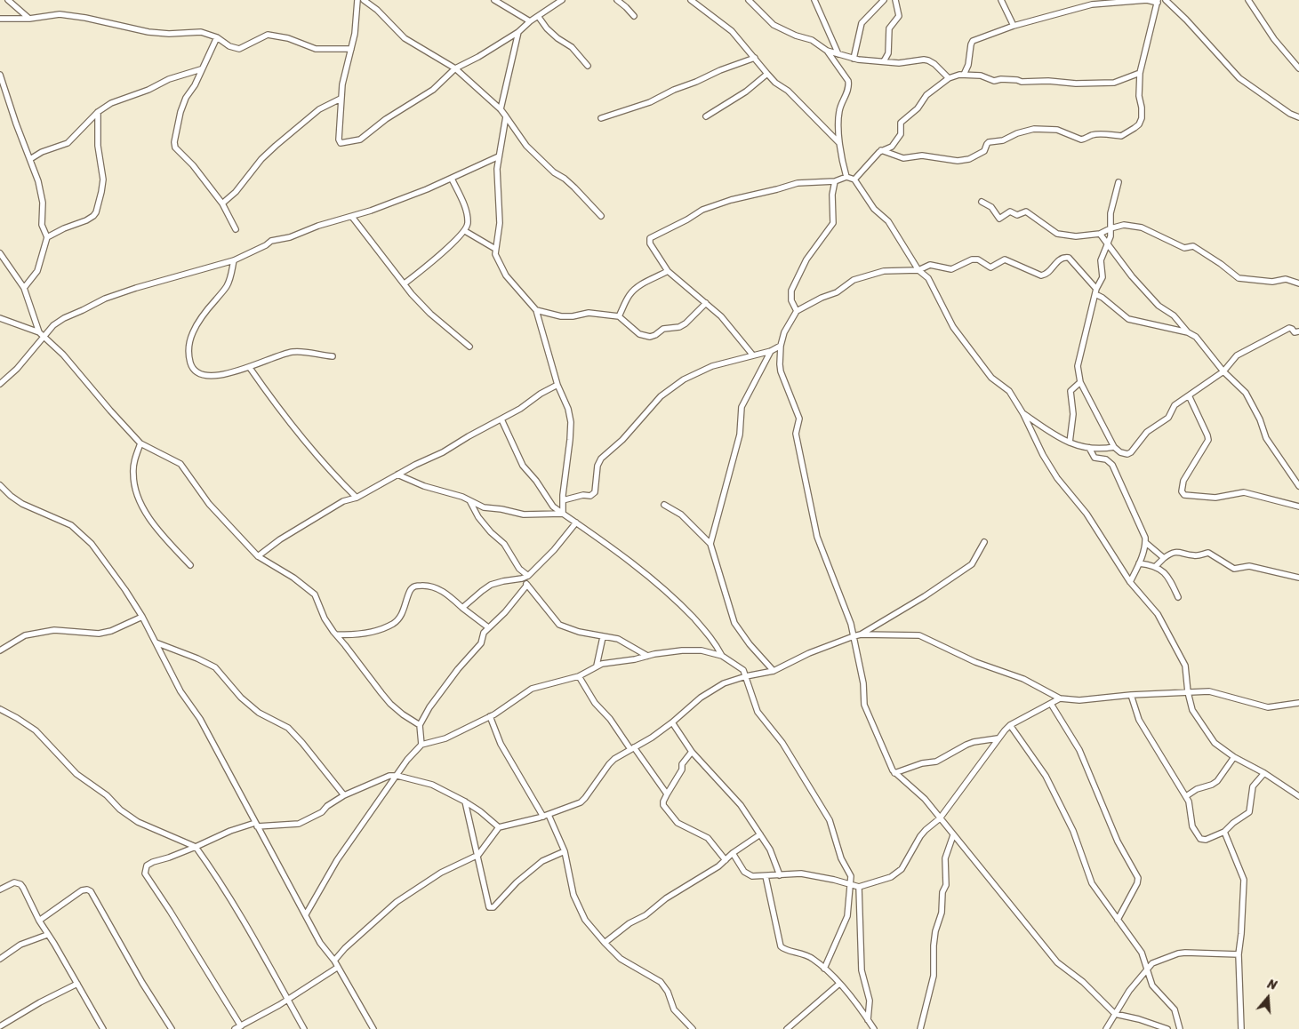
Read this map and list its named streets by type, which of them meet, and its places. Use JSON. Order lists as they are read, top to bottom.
{
  "north": "top"
}
